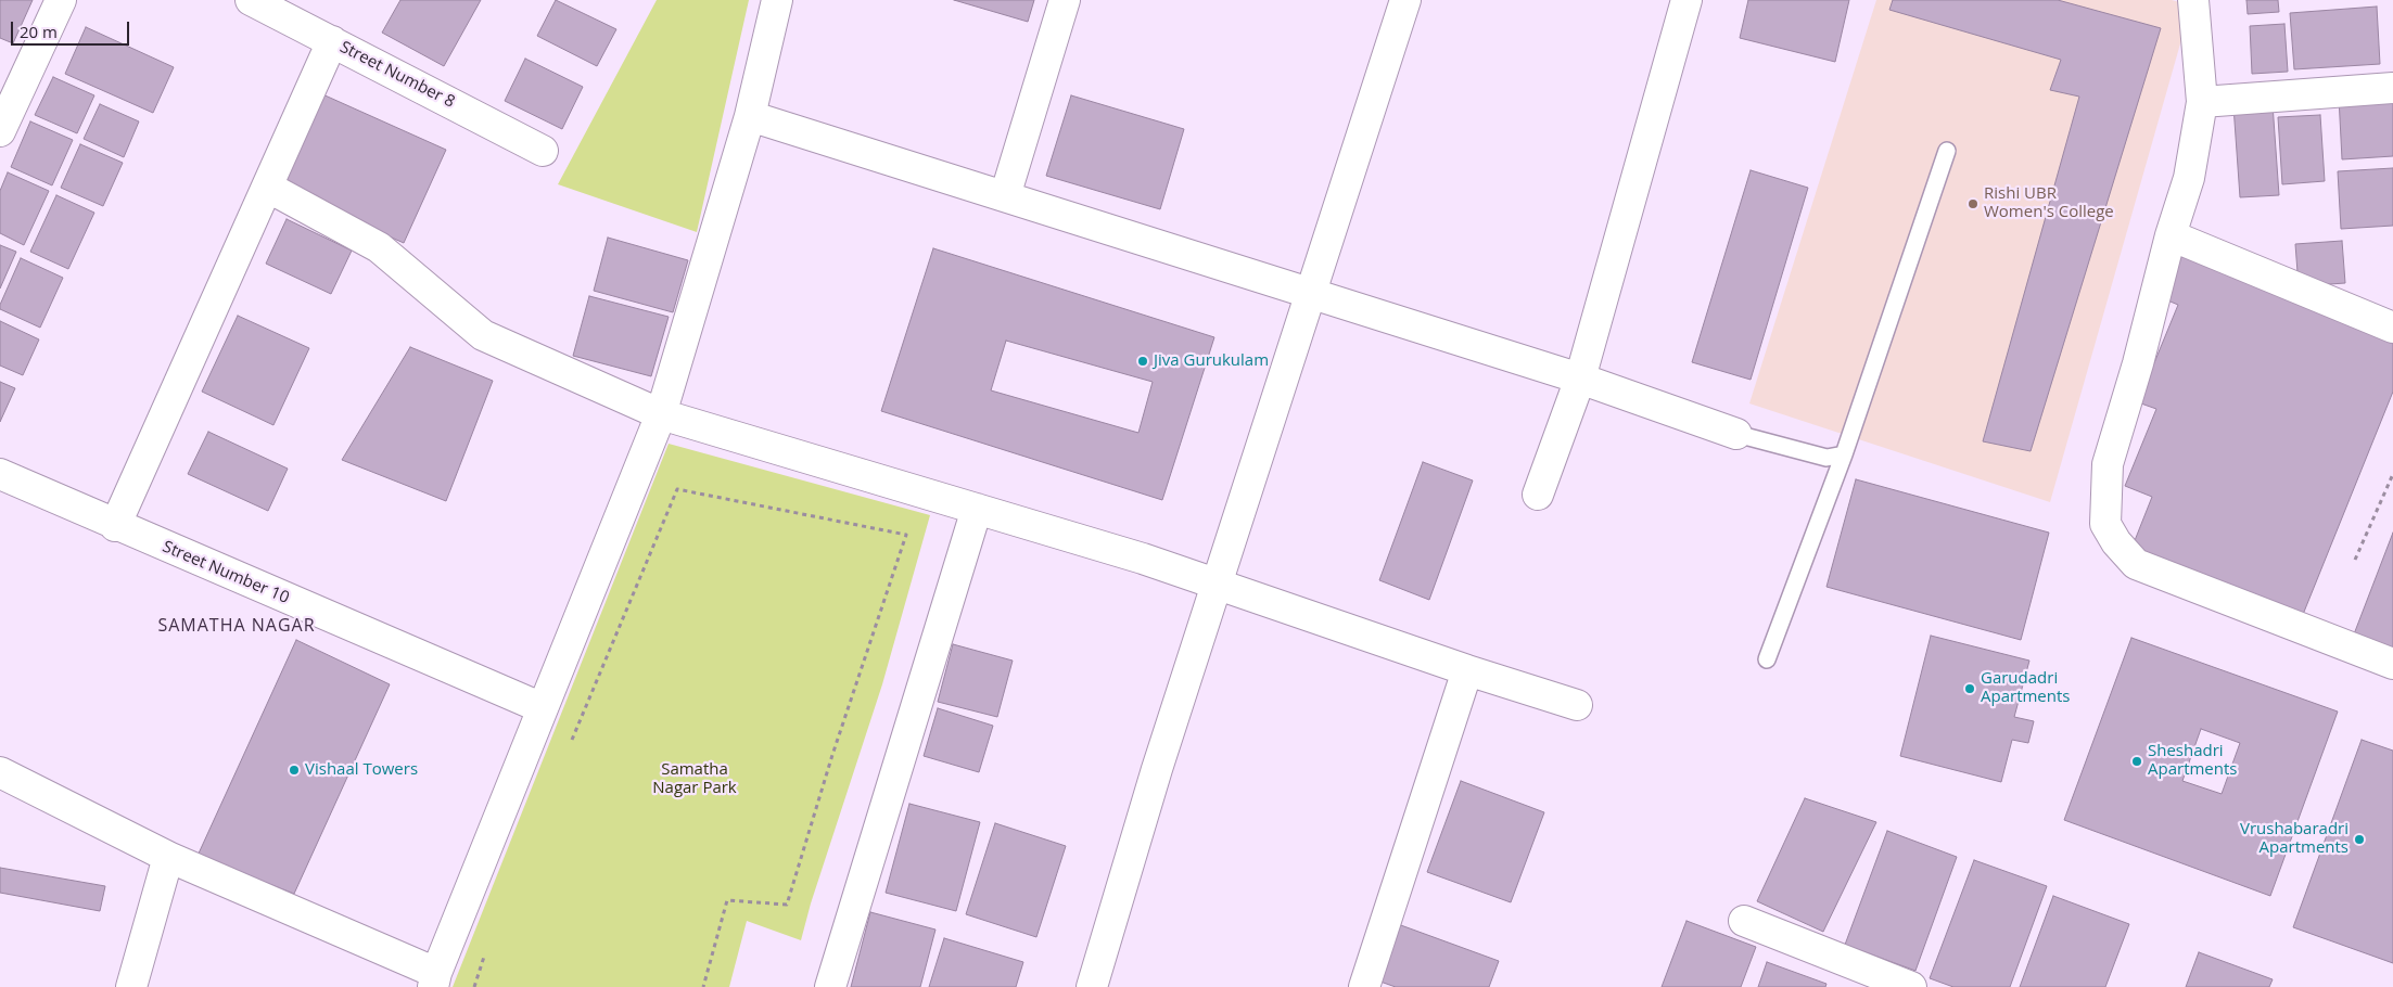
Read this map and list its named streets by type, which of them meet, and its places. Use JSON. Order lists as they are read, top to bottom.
{
  "streets": {
    "street": ["Street Number 8", "Street Number 10"]
  },
  "districts": ["SAMATHA NAGAR"],
  "parks": ["Samatha Nagar Park"],
  "places": [
    "Rishi UBR Women's College",
    "Jiva Gurukulam",
    "Garudadri Apartments",
    "Sheshadri Apartments",
    "Vishaal Towers",
    "Vrushabaradri Apartments"
  ],
  "scale_bar": "20 m"
}
